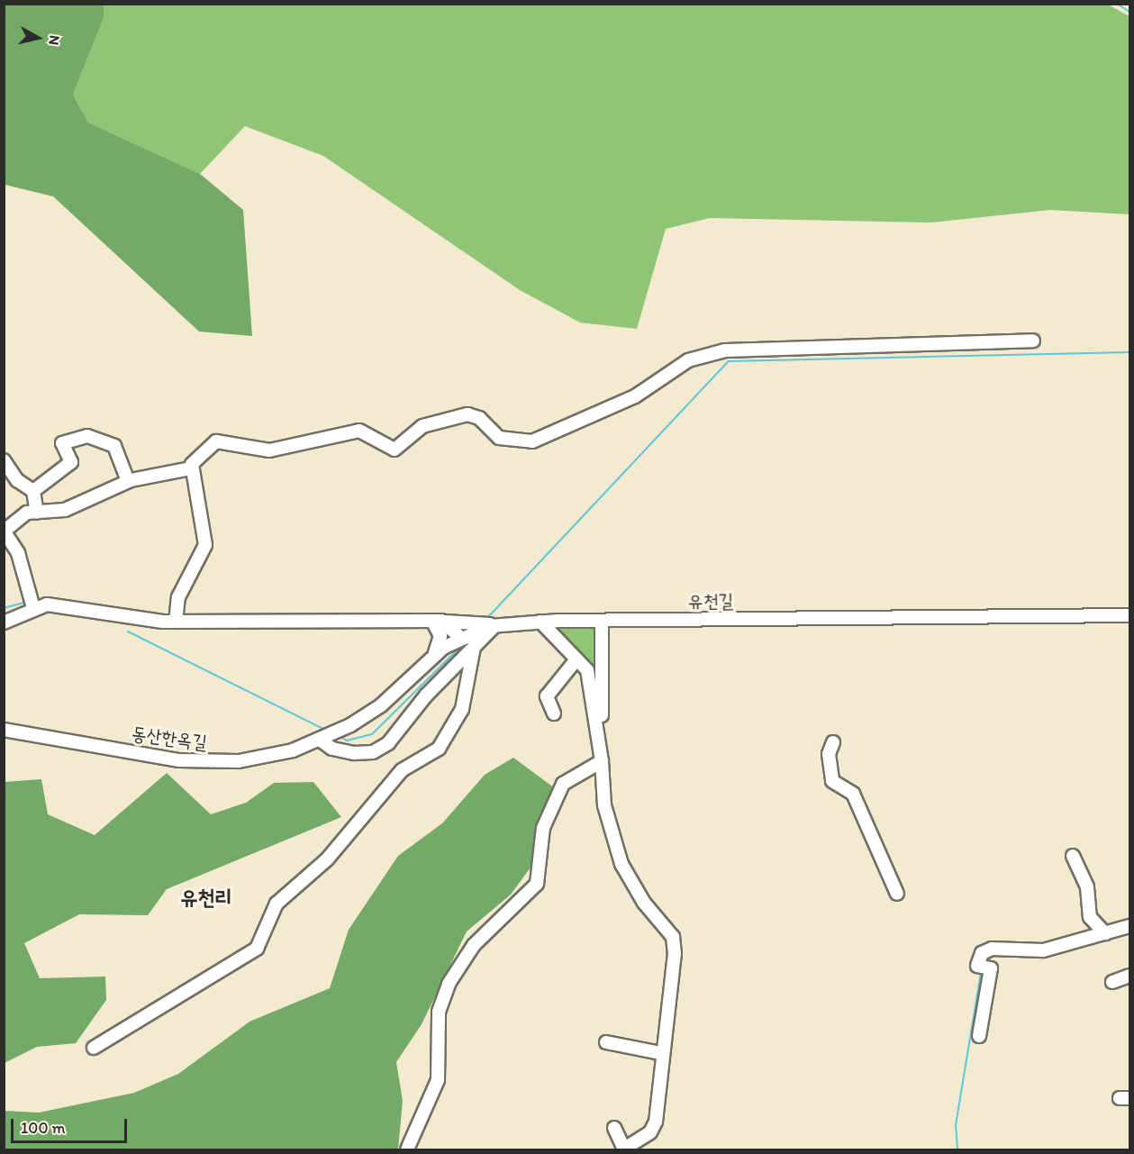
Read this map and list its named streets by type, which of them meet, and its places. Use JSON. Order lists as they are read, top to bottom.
{
  "streets": {
    "street": ["유천길", "동산한옥길"]
  },
  "crossings": [
    ["유천길", "동산한옥길"]
  ],
  "districts": ["유천리"],
  "scale_bar": "100 m",
  "north": "right"
}
